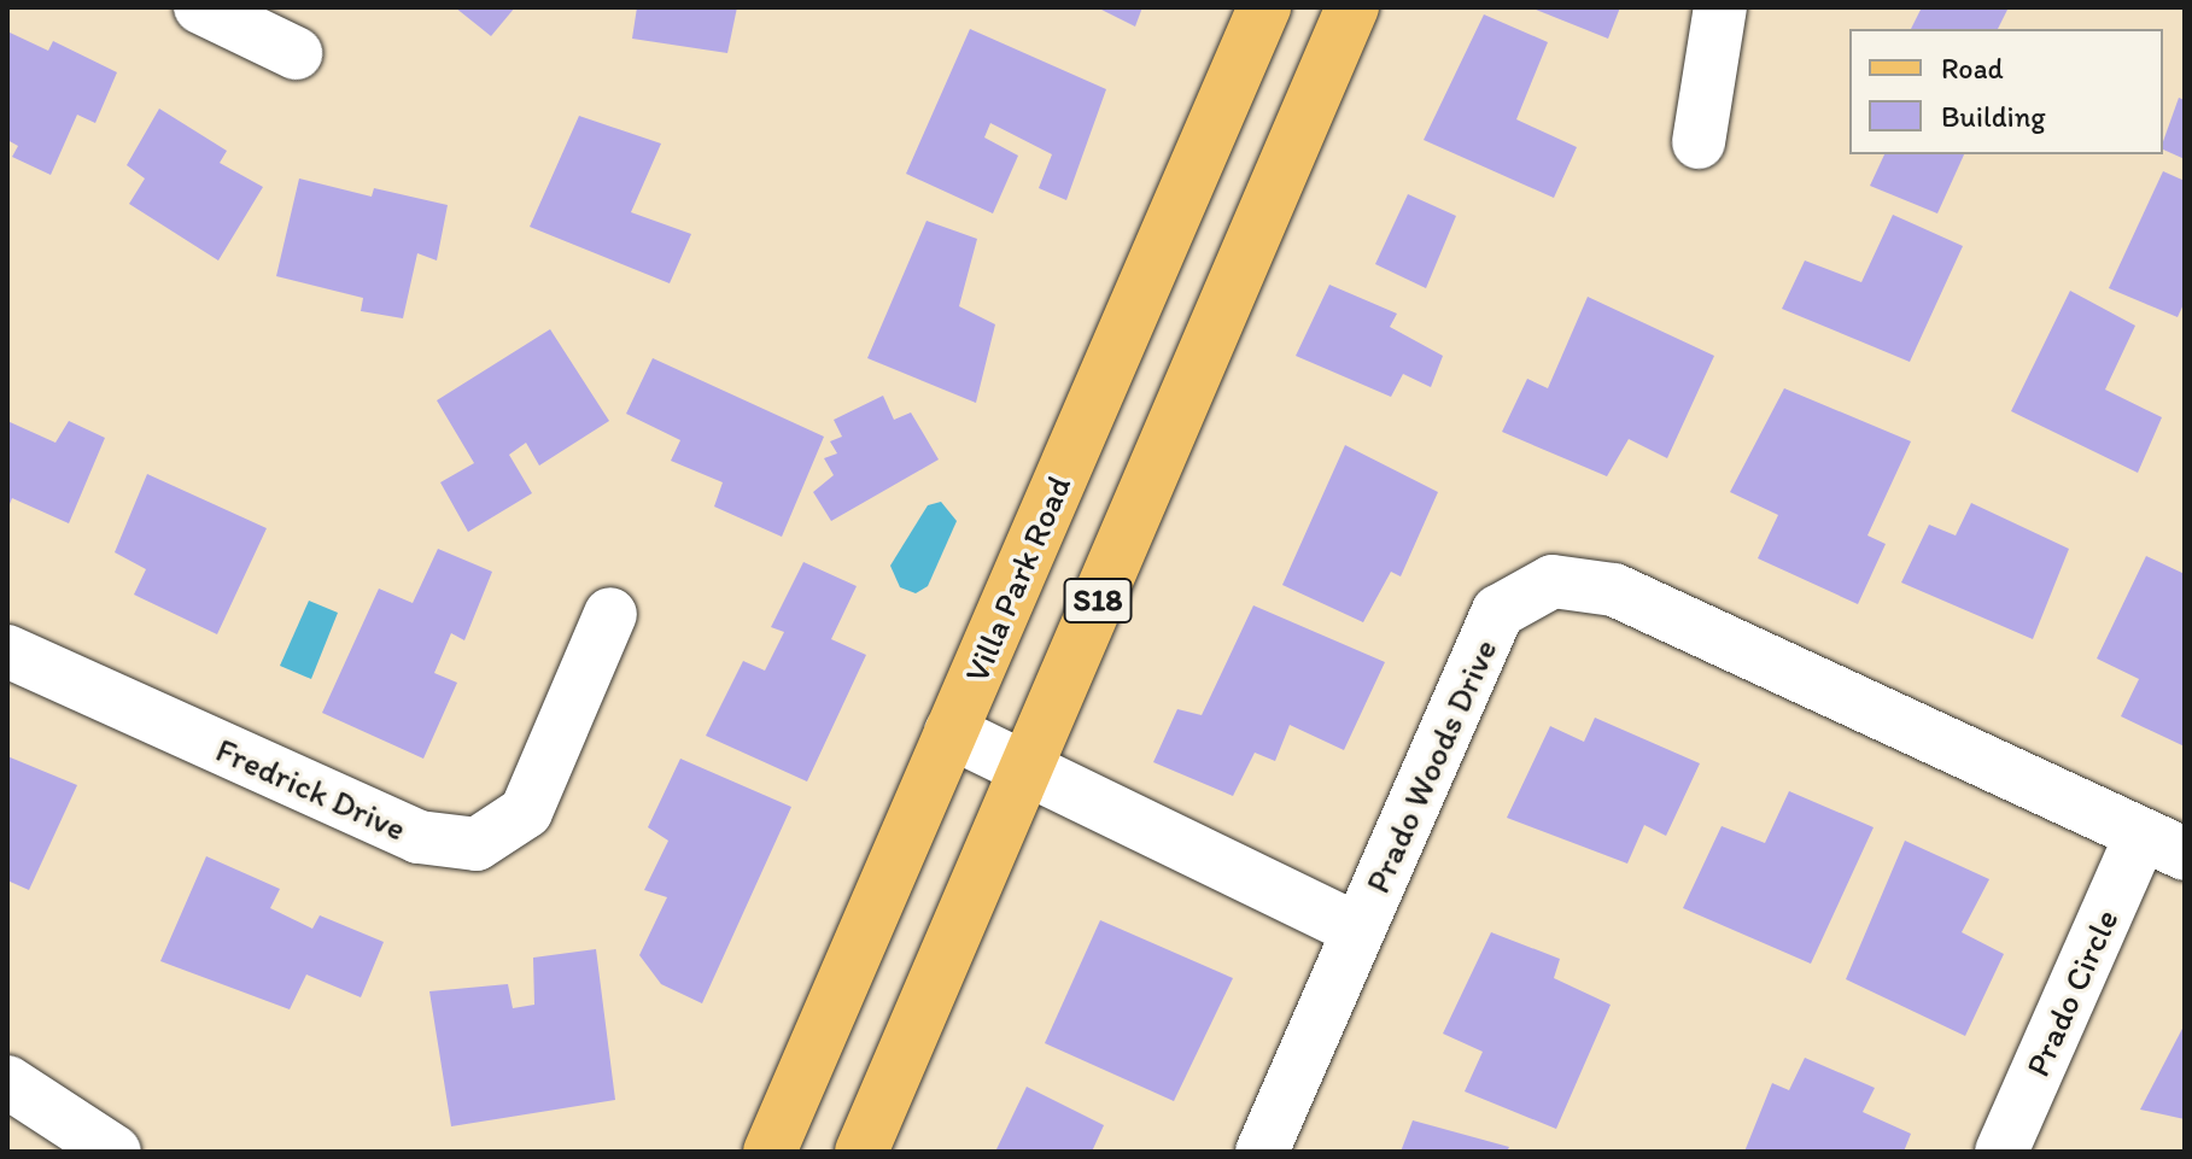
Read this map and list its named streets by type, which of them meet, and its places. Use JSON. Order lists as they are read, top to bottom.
{
  "streets": {
    "main road": ["Villa Park Road", "S18"],
    "street": ["Prado Woods Drive", "Fredrick Drive", "Prado Circle"]
  },
  "crossings": [
    ["Villa Park Road", "Prado Woods Drive"],
    ["S18", "Prado Woods Drive"],
    ["Prado Woods Drive", "Prado Circle"]
  ],
  "legend": ["Road", "Building"]
}
